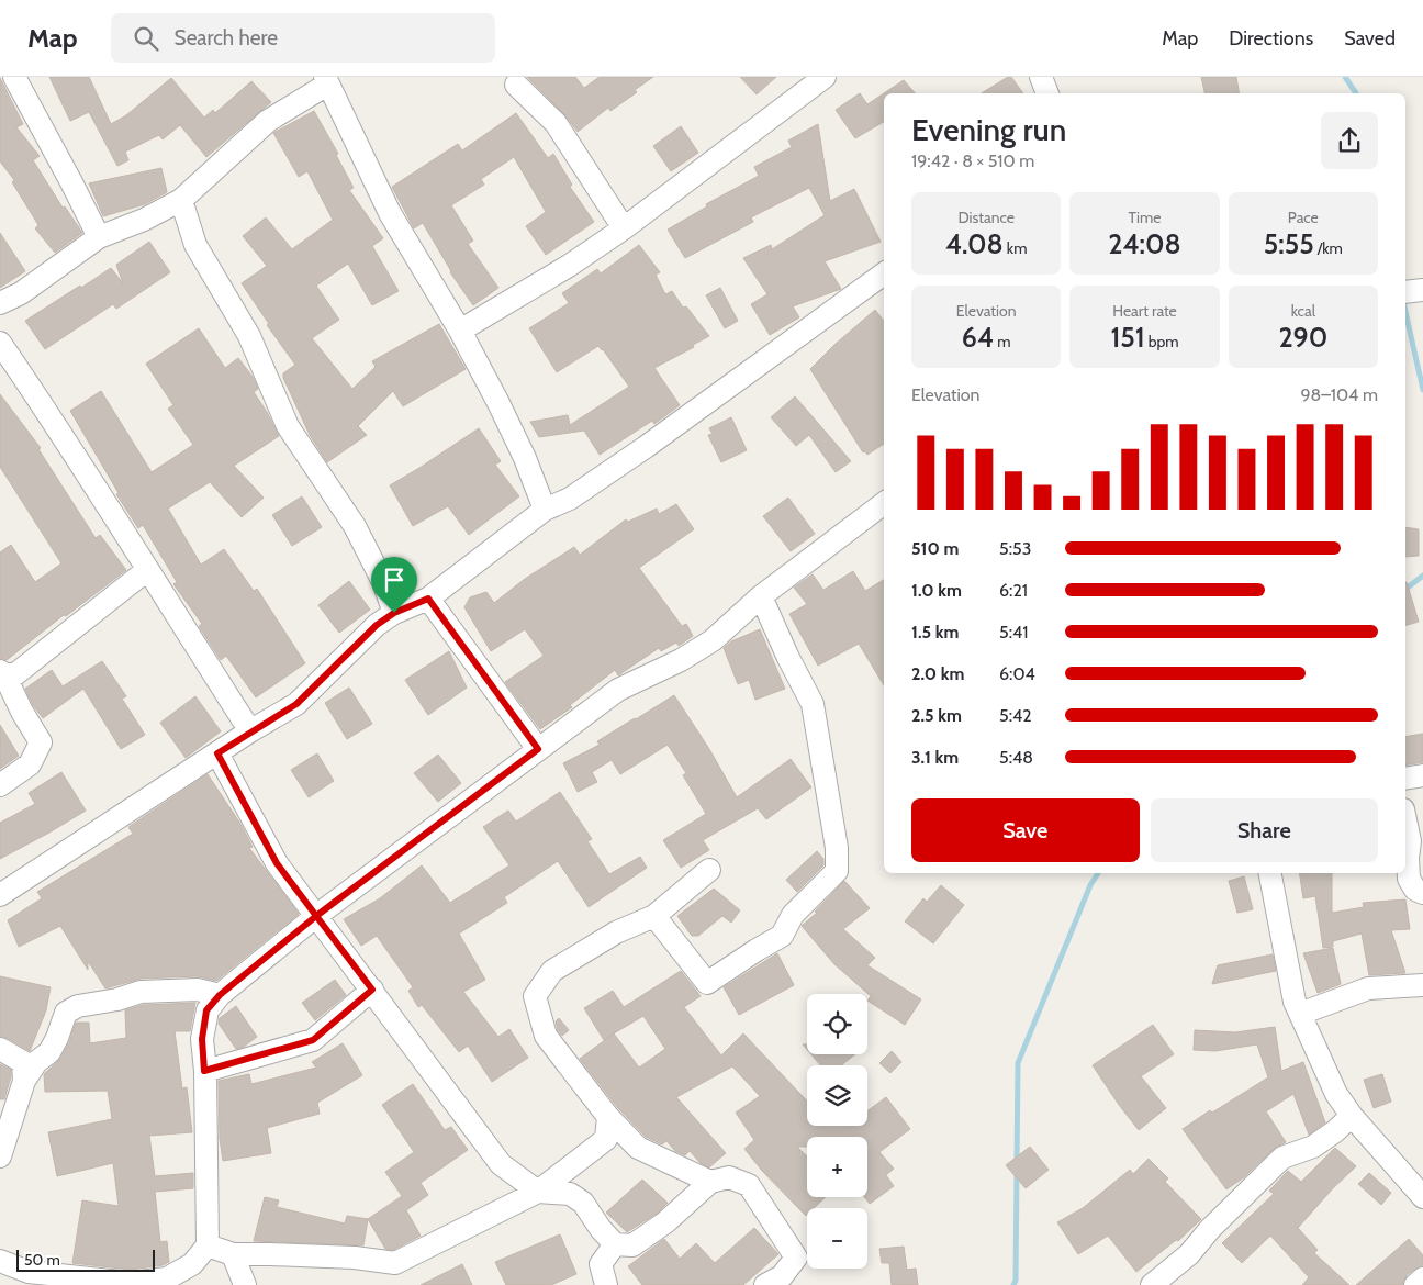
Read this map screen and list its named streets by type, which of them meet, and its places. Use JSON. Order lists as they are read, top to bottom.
{
  "scale_bar": "50 m",
  "page": {
    "header": "Map",
    "search": "Search here",
    "nav": ["Map", "Directions", "Saved"],
    "heading": ["Evening run", "19:42 · 8 × 510 m"],
    "stats": [
      ["Distance", "4.08 km"],
      ["Time", "24:08"],
      ["Pace", "5:55 /km"],
      ["Elevation", "64 m"],
      ["Heart rate", "151 bpm"],
      ["kcal", "290"]
    ],
    "chart": ["Elevation", "98–104 m"],
    "list": [
      {
        "name": "510 m",
        "note": "5:53"
      },
      {
        "name": "1.0 km",
        "note": "6:21"
      },
      {
        "name": "1.5 km",
        "note": "5:41"
      },
      {
        "name": "2.0 km",
        "note": "6:04"
      },
      {
        "name": "2.5 km",
        "note": "5:42"
      },
      {
        "name": "3.1 km",
        "note": "5:48"
      }
    ],
    "buttons": ["Save", "Share"],
    "map_buttons": ["+", "−"],
    "scale": "50 m"
  }
}
